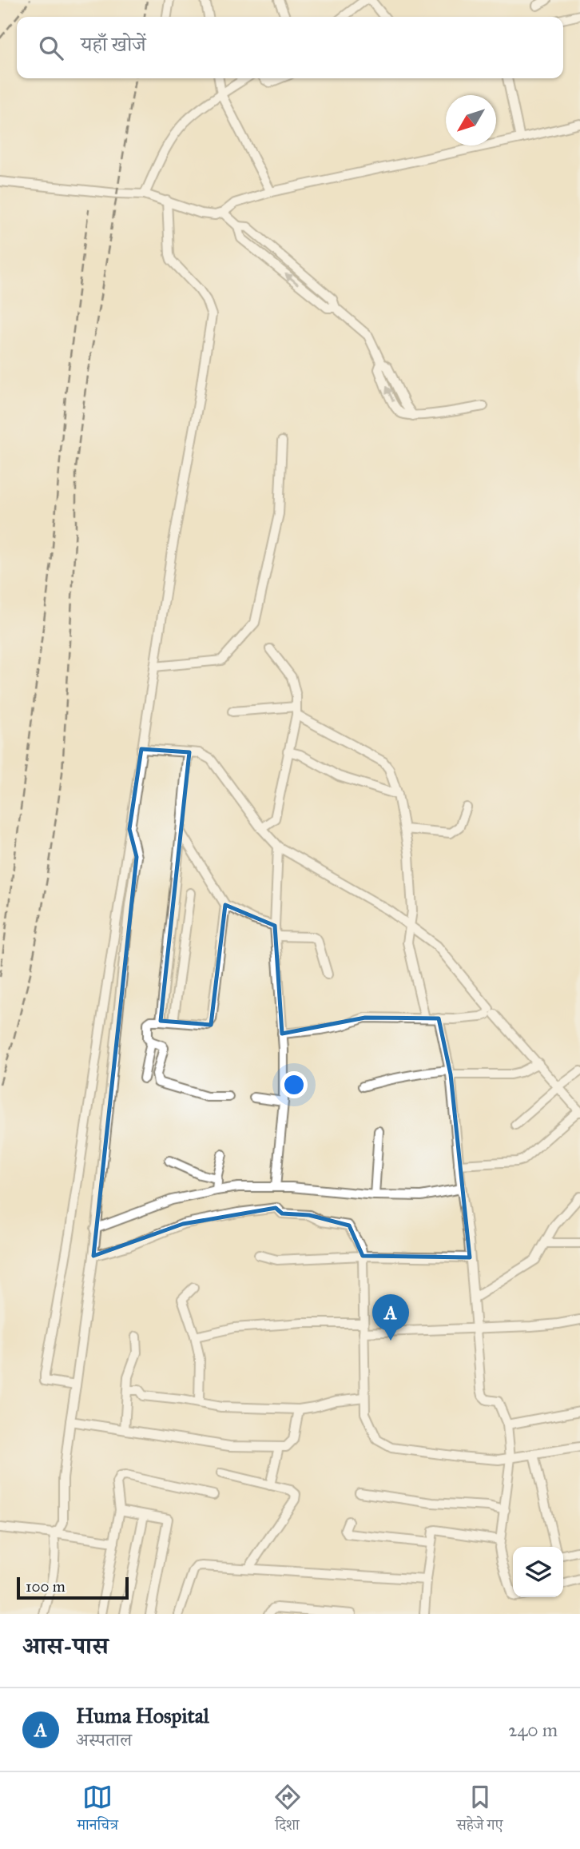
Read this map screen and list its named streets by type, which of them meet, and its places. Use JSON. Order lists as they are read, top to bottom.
{
  "scale_bar": "100 m",
  "north": "bottom left",
  "page": {
    "search": "यहाँ खोजें",
    "pins": "A",
    "scale": "100 m",
    "heading": "आस-पास",
    "list": [
      {
        "mark": "A",
        "name": "Huma Hospital",
        "note": "अस्पताल",
        "value": "240 m"
      }
    ],
    "nav": ["मानचित्र", "दिशा", "सहेजे गए"]
  }
}
